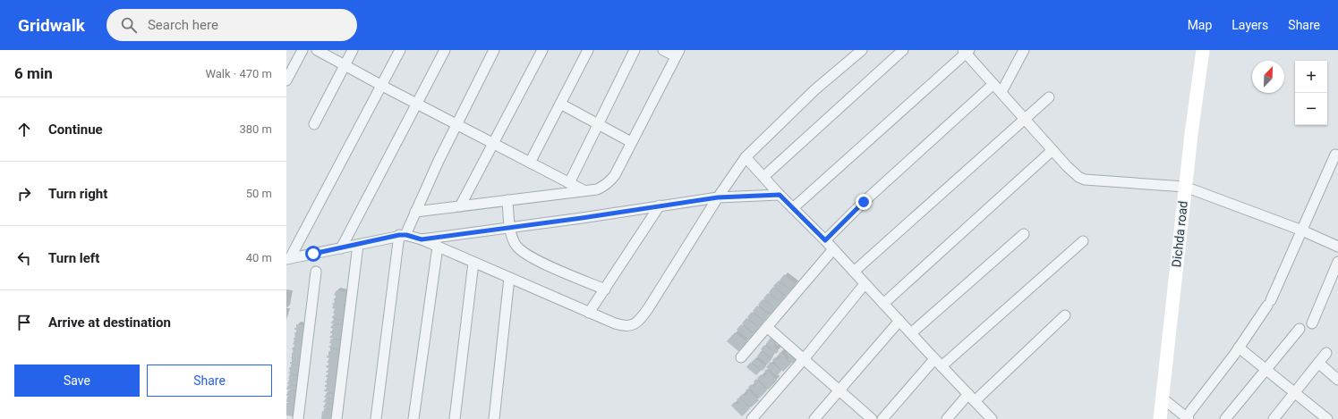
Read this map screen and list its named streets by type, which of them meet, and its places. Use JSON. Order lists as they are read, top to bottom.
{
  "streets": {
    "main road": ["Dichda road"]
  },
  "north": "top right",
  "page": {
    "header": "Gridwalk",
    "search": "Search here",
    "nav": ["Map", "Layers", "Share"],
    "heading": ["6 min", "Walk · 470 m"],
    "map_buttons": ["+", "−"],
    "list": [
      ["Continue", "380 m"],
      ["Turn right", "50 m"],
      ["Turn left", "40 m"],
      "Arrive at destination"
    ],
    "buttons": ["Save", "Share"]
  }
}
